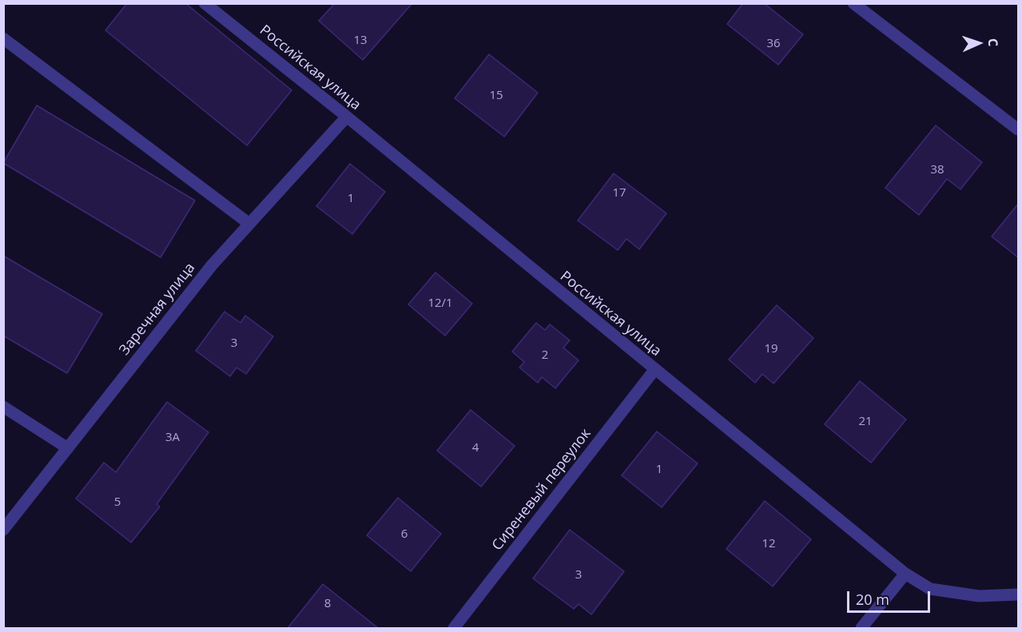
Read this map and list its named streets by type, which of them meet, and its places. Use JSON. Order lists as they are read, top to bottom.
{
  "streets": {
    "street": ["Российская улица", "Заречная улица", "Сиреневый переулок"]
  },
  "crossings": [
    ["Российская улица", "Заречная улица"],
    ["Российская улица", "Сиреневый переулок"]
  ],
  "house_numbers": [
    "13",
    "36",
    "15",
    "38",
    "17",
    "1",
    "12/1",
    "3",
    "19",
    "2",
    "21",
    "3А",
    "4",
    "1",
    "5",
    "6",
    "12",
    "3",
    "8"
  ],
  "scale_bar": "20 m",
  "north": "right"
}
